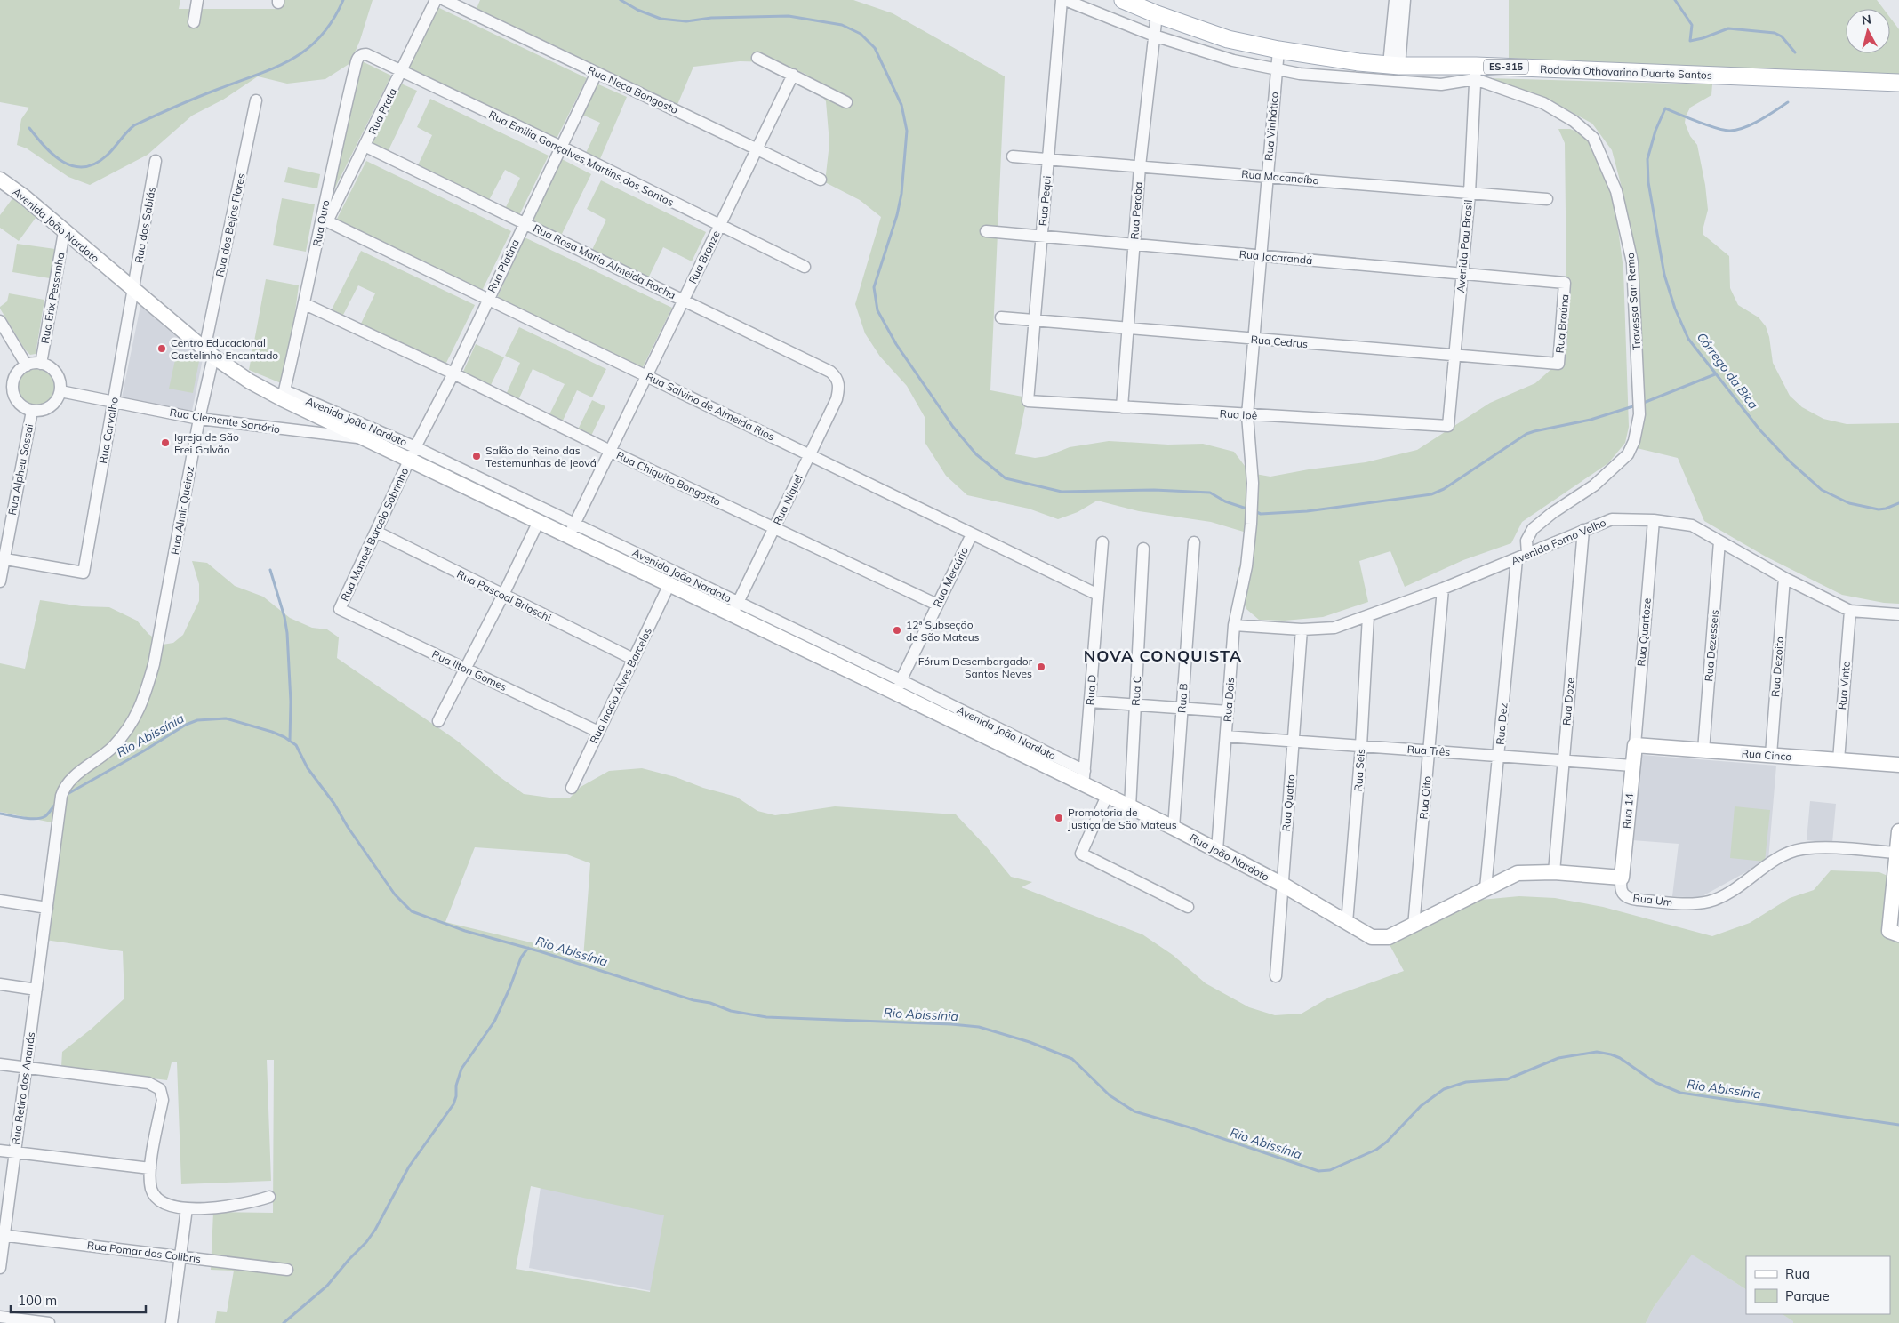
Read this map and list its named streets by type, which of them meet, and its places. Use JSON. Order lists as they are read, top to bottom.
{
  "streets": {
    "main road": ["ES-315", "Rodovia Othovarino Duarte Santos"],
    "street": [
      "Rua Neca Bongosto",
      "Rua Prata",
      "Rua Vinhático",
      "Rua Emilia Gonçalves Martins dos Santos",
      "Rua Macanaíba",
      "Rua Pequi",
      "Rua Peroba",
      "Rua Ouro",
      "Avenida João Nardoto",
      "Rua dos Sabiás",
      "Rua dos Beijas Flores",
      "Avenida Pau Brasil",
      "Rua Bronze",
      "Rua Jacarandá",
      "Rua Rosa Maria Almeida Rocha",
      "Rua Platina",
      "Rua Erix Pessanha",
      "Travessa San Remo",
      "Rua Braúna",
      "Rua Cedrus",
      "Rua Salvino de Almeida Rios",
      "Rua Ipê",
      "Rua Clemente Sartório",
      "Rua Carvalho",
      "Rua Alpheu Sossai",
      "Rua Chiquito Bongosto",
      "Rua Níquel",
      "Rua Almir Queiroz",
      "Rua Manoel Barcelo Sobrinho",
      "Avenida Forno Velho",
      "Rua Mercúrio",
      "Rua Pascoal Brioschi",
      "Rua Quartoze",
      "Rua Dezesseis",
      "Rua Dezoito",
      "Rua Ilton Gomes",
      "Rua Inacio Alves Barcelos",
      "Rua Vinte",
      "Rua D",
      "Rua C",
      "Rua B",
      "Rua Dois",
      "Rua Doze",
      "Rua Dez",
      "Rua Três",
      "Rua Cinco",
      "Rua Seis",
      "Rua Oito",
      "Rua Quatro",
      "Rua 14",
      "Rua João Nardoto",
      "Rua Um",
      "Rua Retiro dos Ananás",
      "Rua Pomar dos Colibris"
    ]
  },
  "crossings": [
    ["Rodovia Othovarino Duarte Santos", "Rua Vinhático"],
    ["Rodovia Othovarino Duarte Santos", "Rua Peroba"],
    ["Rodovia Othovarino Duarte Santos", "Avenida Pau Brasil"],
    ["Rodovia Othovarino Duarte Santos", "Travessa San Remo"],
    ["Rua Neca Bongosto", "Rua Bronze"],
    ["Rua Neca Bongosto", "Rua Platina"],
    ["Rua Prata", "Rua Emilia Gonçalves Martins dos Santos"],
    ["Rua Prata", "Rua Ouro"],
    ["Rua Prata", "Rua Rosa Maria Almeida Rocha"],
    ["Rua Prata", "Rua Salvino de Almeida Rios"],
    ["Rua Vinhático", "Rua Macanaíba"],
    ["Rua Vinhático", "Rua Jacarandá"],
    ["Rua Vinhático", "Rua Cedrus"],
    ["Rua Vinhático", "Rua Ipê"],
    ["Rua Vinhático", "Rua Dois"],
    ["Rua Emilia Gonçalves Martins dos Santos", "Rua Ouro"],
    ["Rua Emilia Gonçalves Martins dos Santos", "Rua Bronze"],
    ["Rua Emilia Gonçalves Martins dos Santos", "Rua Platina"],
    ["Rua Macanaíba", "Rua Pequi"],
    ["Rua Macanaíba", "Rua Peroba"],
    ["Rua Macanaíba", "Avenida Pau Brasil"],
    ["Rua Pequi", "Rua Jacarandá"],
    ["Rua Pequi", "Rua Cedrus"],
    ["Rua Pequi", "Rua Ipê"],
    ["Rua Peroba", "Rua Jacarandá"],
    ["Rua Peroba", "Rua Cedrus"],
    ["Rua Peroba", "Rua Ipê"],
    ["Rua Ouro", "Avenida João Nardoto"],
    ["Rua Ouro", "Rua Salvino de Almeida Rios"],
    ["Rua Ouro", "Rua Chiquito Bongosto"],
    ["Avenida João Nardoto", "Rua dos Sabiás"],
    ["Avenida João Nardoto", "Rua dos Beijas Flores"],
    ["Avenida João Nardoto", "Rua Bronze"],
    ["Avenida João Nardoto", "Rua Platina"],
    ["Avenida João Nardoto", "Rua Erix Pessanha"],
    ["Avenida João Nardoto", "Rua Clemente Sartório"],
    ["Avenida João Nardoto", "Rua Carvalho"],
    ["Avenida João Nardoto", "Rua Níquel"],
    ["Avenida João Nardoto", "Rua Almir Queiroz"],
    ["Avenida João Nardoto", "Rua Manoel Barcelo Sobrinho"],
    ["Avenida João Nardoto", "Rua Mercúrio"],
    ["Avenida João Nardoto", "Rua Inacio Alves Barcelos"],
    ["Avenida João Nardoto", "Rua D"],
    ["Avenida João Nardoto", "Rua João Nardoto"],
    ["Rua dos Sabiás", "Rua Carvalho"],
    ["Rua dos Beijas Flores", "Rua Almir Queiroz"],
    ["Avenida Pau Brasil", "Rua Jacarandá"],
    ["Avenida Pau Brasil", "Travessa San Remo"],
    ["Avenida Pau Brasil", "Rua Cedrus"],
    ["Avenida Pau Brasil", "Rua Ipê"],
    ["Rua Bronze", "Rua Rosa Maria Almeida Rocha"],
    ["Rua Bronze", "Rua Salvino de Almeida Rios"],
    ["Rua Bronze", "Rua Chiquito Bongosto"],
    ["Rua Jacarandá", "Rua Braúna"],
    ["Rua Rosa Maria Almeida Rocha", "Rua Platina"],
    ["Rua Rosa Maria Almeida Rocha", "Rua Níquel"],
    ["Rua Platina", "Rua Salvino de Almeida Rios"],
    ["Rua Platina", "Rua Chiquito Bongosto"],
    ["Rua Platina", "Rua Manoel Barcelo Sobrinho"],
    ["Rua Erix Pessanha", "Rua Clemente Sartório"],
    ["Rua Erix Pessanha", "Rua Alpheu Sossai"],
    ["Travessa San Remo", "Avenida Forno Velho"],
    ["Rua Braúna", "Rua Cedrus"],
    ["Rua Salvino de Almeida Rios", "Rua Níquel"],
    ["Rua Salvino de Almeida Rios", "Rua Mercúrio"],
    ["Rua Salvino de Almeida Rios", "Rua D"],
    ["Rua Ipê", "Rua Dois"],
    ["Rua Clemente Sartório", "Rua Carvalho"],
    ["Rua Clemente Sartório", "Rua Alpheu Sossai"],
    ["Rua Clemente Sartório", "Rua Almir Queiroz"],
    ["Rua Carvalho", "Rua Alpheu Sossai"],
    ["Rua Chiquito Bongosto", "Rua Níquel"],
    ["Rua Chiquito Bongosto", "Rua Mercúrio"],
    ["Rua Almir Queiroz", "Rua Retiro dos Ananás"],
    ["Rua Manoel Barcelo Sobrinho", "Rua Pascoal Brioschi"],
    ["Rua Manoel Barcelo Sobrinho", "Rua Ilton Gomes"],
    ["Avenida Forno Velho", "Rua Quartoze"],
    ["Avenida Forno Velho", "Rua Dezesseis"],
    ["Avenida Forno Velho", "Rua Dezoito"],
    ["Avenida Forno Velho", "Rua Vinte"],
    ["Avenida Forno Velho", "Rua Dois"],
    ["Avenida Forno Velho", "Rua Doze"],
    ["Avenida Forno Velho", "Rua Dez"],
    ["Avenida Forno Velho", "Rua Seis"],
    ["Avenida Forno Velho", "Rua Oito"],
    ["Avenida Forno Velho", "Rua Quatro"],
    ["Rua Pascoal Brioschi", "Rua Inacio Alves Barcelos"],
    ["Rua Quartoze", "Rua Cinco"],
    ["Rua Quartoze", "Rua 14"],
    ["Rua Dezesseis", "Rua Cinco"],
    ["Rua Dezoito", "Rua Cinco"],
    ["Rua Ilton Gomes", "Rua Inacio Alves Barcelos"],
    ["Rua Vinte", "Rua Cinco"],
    ["Rua D", "Rua João Nardoto"],
    ["Rua C", "Rua João Nardoto"],
    ["Rua B", "Rua João Nardoto"],
    ["Rua Dois", "Rua Três"],
    ["Rua Dois", "Rua João Nardoto"],
    ["Rua Doze", "Rua Três"],
    ["Rua Dez", "Rua Três"],
    ["Rua Três", "Rua Seis"],
    ["Rua Três", "Rua Oito"],
    ["Rua Três", "Rua Quatro"],
    ["Rua Três", "Rua 14"],
    ["Rua Cinco", "Rua 14"],
    ["Rua Seis", "Rua João Nardoto"],
    ["Rua Oito", "Rua João Nardoto"],
    ["Rua Quatro", "Rua João Nardoto"],
    ["Rua 14", "Rua Um"],
    ["Rua Retiro dos Ananás", "Rua Pomar dos Colibris"]
  ],
  "districts": ["NOVA CONQUISTA"],
  "water": ["Córrego da Bica", "Rio Abissínia"],
  "places": [
    "Centro Educacional Castelinho Encantado",
    "Igreja de São Frei Galvão",
    "Salão do Reino das Testemunhas de Jeová",
    "12ª Subseção de São Mateus",
    "Fórum Desembargador Santos Neves",
    "Promotoria de Justiça de São Mateus"
  ],
  "legend": ["Rua", "Parque"],
  "scale_bar": "100 m",
  "north": "top"
}
